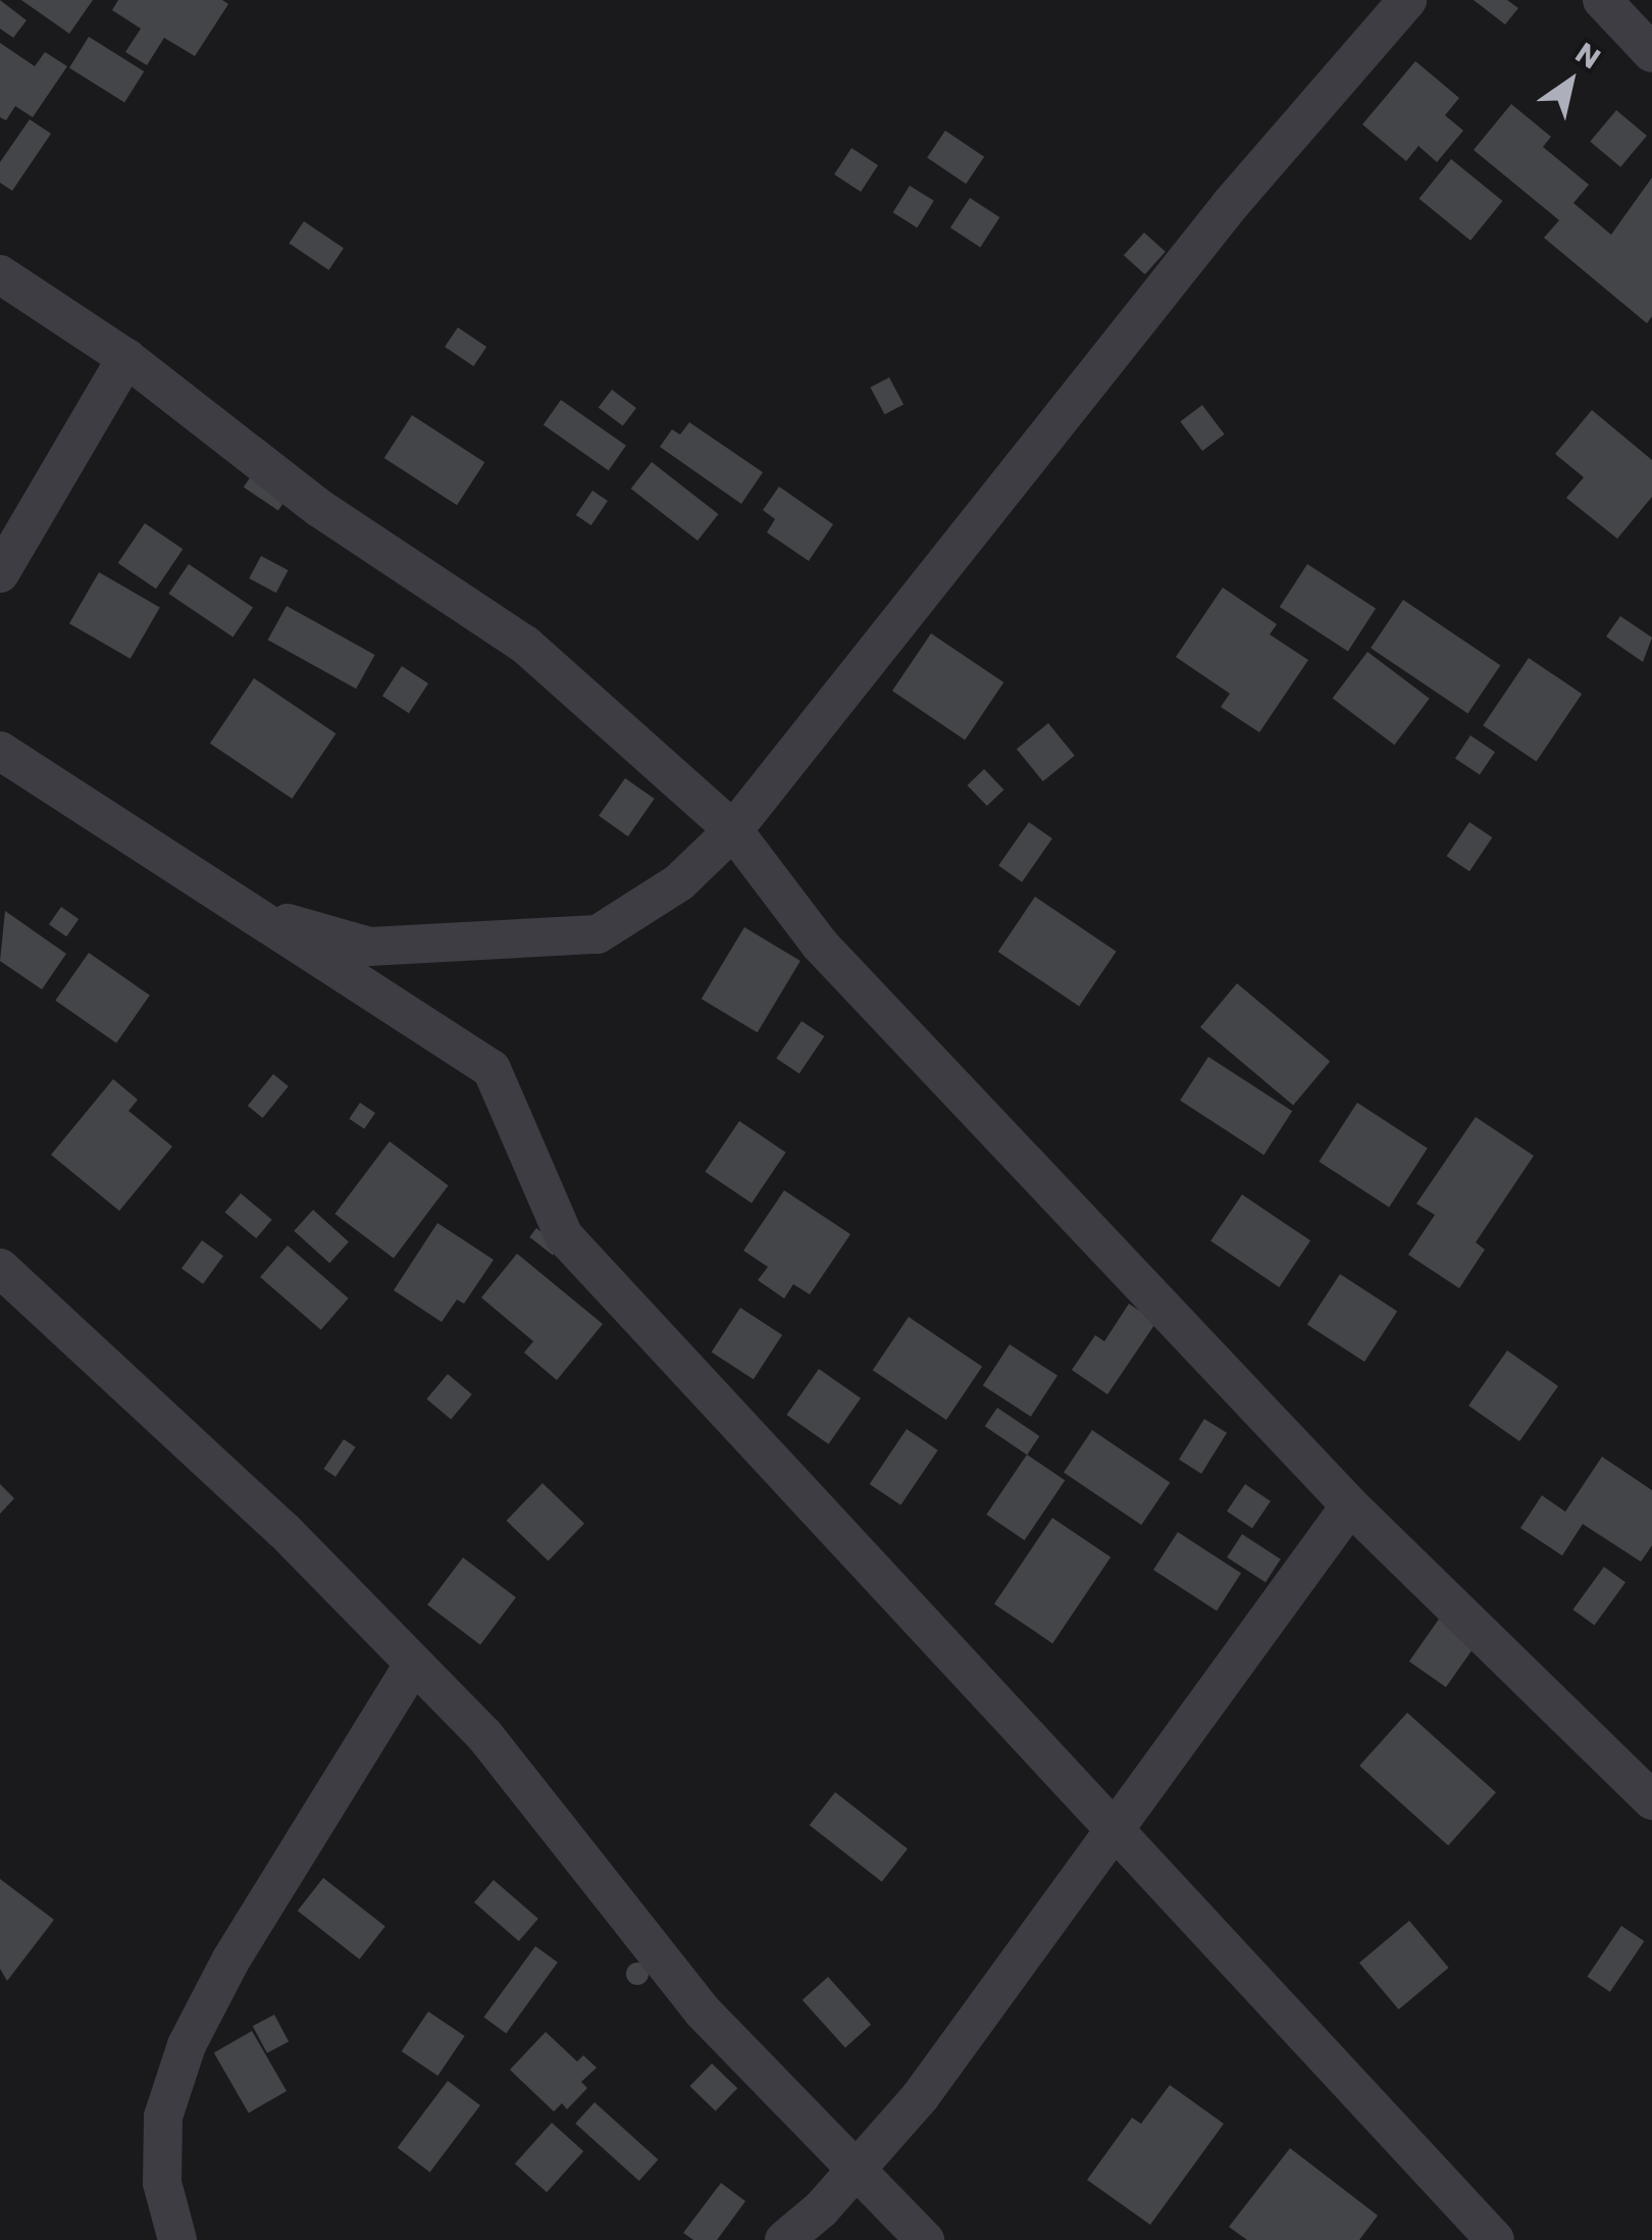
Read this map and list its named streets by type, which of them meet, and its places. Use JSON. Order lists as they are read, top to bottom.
{
  "north": "top right"
}
